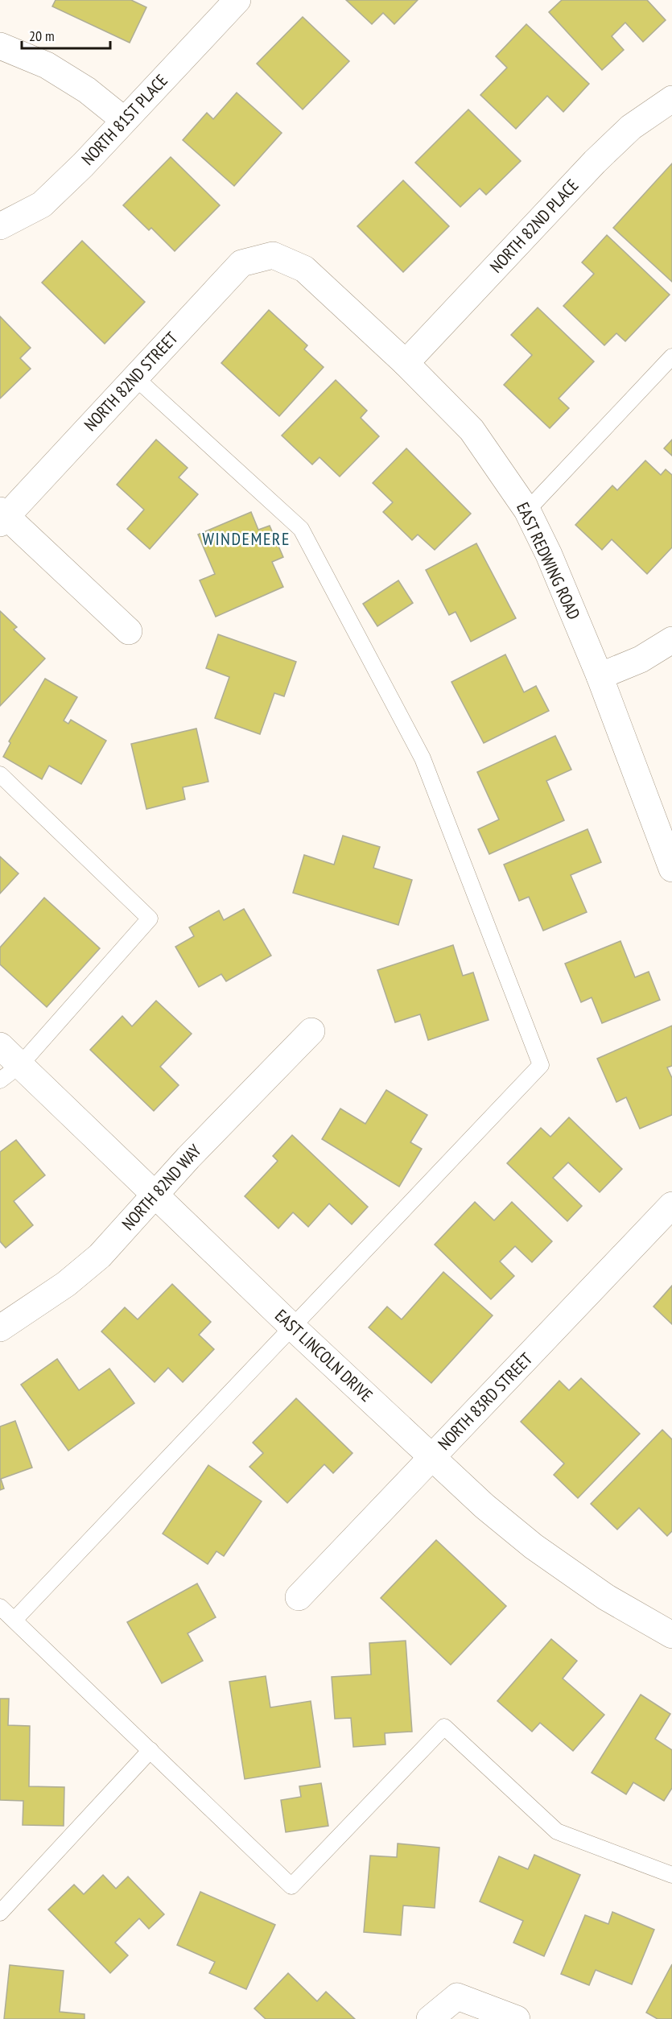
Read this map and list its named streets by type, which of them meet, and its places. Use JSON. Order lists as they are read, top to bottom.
{
  "streets": {
    "street": [
      "NORTH 81ST PLACE",
      "NORTH 82ND PLACE",
      "NORTH 82ND STREET",
      "EAST REDWING ROAD",
      "NORTH 82ND WAY",
      "EAST LINCOLN DRIVE",
      "NORTH 83RD STREET"
    ]
  },
  "crossings": [
    ["NORTH 82ND PLACE", "EAST REDWING ROAD"],
    ["NORTH 82ND STREET", "EAST REDWING ROAD"],
    ["NORTH 82ND WAY", "EAST LINCOLN DRIVE"],
    ["EAST LINCOLN DRIVE", "NORTH 83RD STREET"]
  ],
  "districts": ["WINDEMERE"],
  "scale_bar": "20 m"
}
